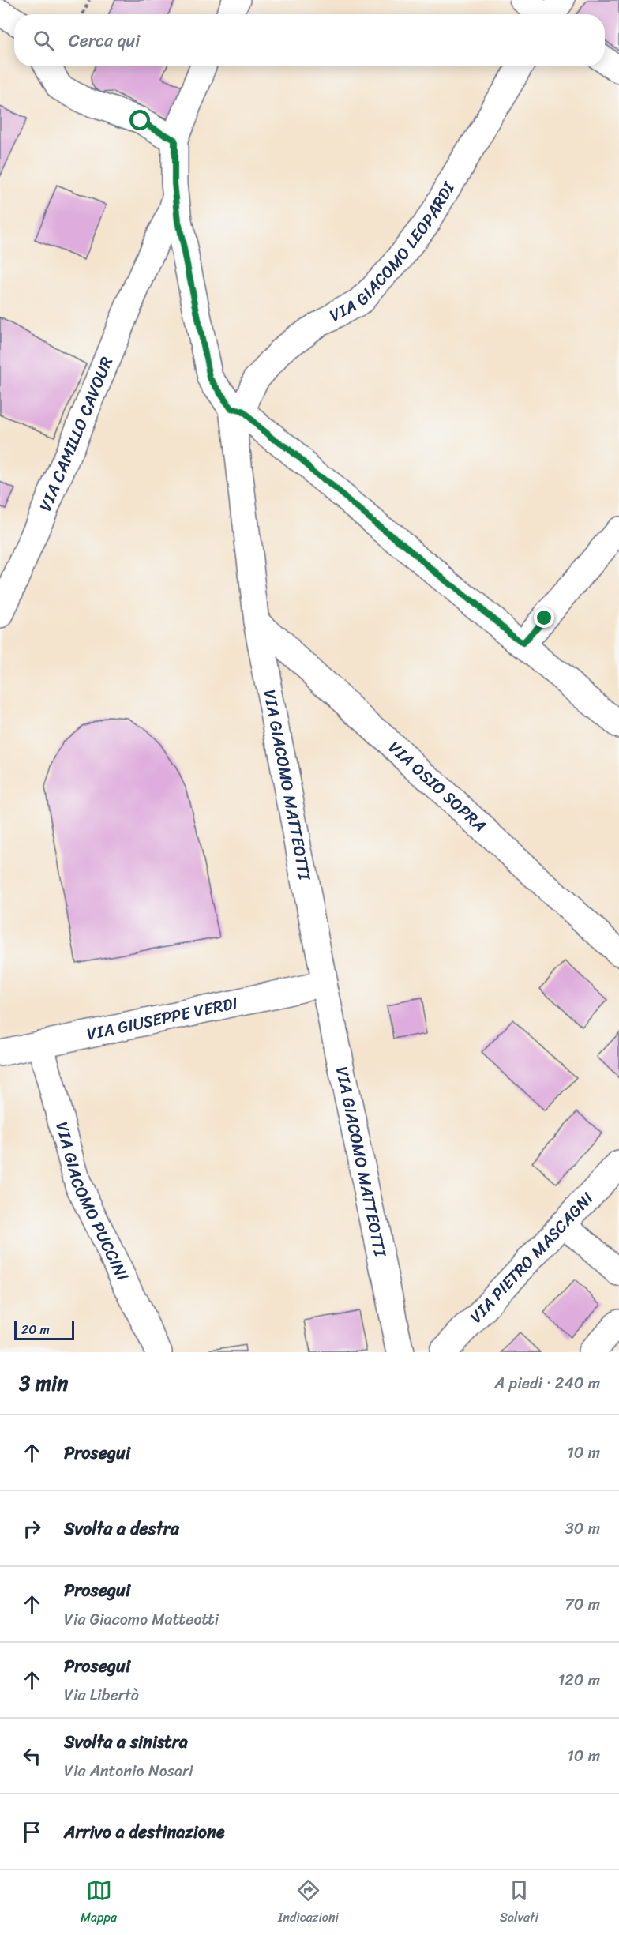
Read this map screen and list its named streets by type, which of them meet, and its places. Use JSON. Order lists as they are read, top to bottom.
{
  "streets": {
    "street": [
      "VIA GIACOMO LEOPARDI",
      "VIA CAMILLO CAVOUR",
      "VIA GIACOMO MATTEOTTI",
      "VIA OSIO SOPRA",
      "VIA GIUSEPPE VERDI",
      "VIA GIACOMO PUCCINI",
      "VIA PIETRO MASCAGNI"
    ]
  },
  "crossings": [
    ["VIA GIACOMO LEOPARDI", "VIA GIACOMO MATTEOTTI"],
    ["VIA CAMILLO CAVOUR", "VIA GIACOMO MATTEOTTI"],
    ["VIA GIACOMO MATTEOTTI", "VIA OSIO SOPRA"],
    ["VIA GIACOMO MATTEOTTI", "VIA GIUSEPPE VERDI"],
    ["VIA GIUSEPPE VERDI", "VIA GIACOMO PUCCINI"]
  ],
  "scale_bar": "20 m",
  "page": {
    "search": "Cerca qui",
    "scale": "20 m",
    "heading": ["3 min", "A piedi · 240 m"],
    "list": [
      ["Prosegui", "10 m"],
      ["Svolta a destra", "30 m"],
      ["Prosegui", "Via Giacomo Matteotti", "70 m"],
      ["Prosegui", "Via Libertà", "120 m"],
      ["Svolta a sinistra", "Via Antonio Nosari", "10 m"],
      "Arrivo a destinazione"
    ],
    "nav": ["Mappa", "Indicazioni", "Salvati"]
  }
}
